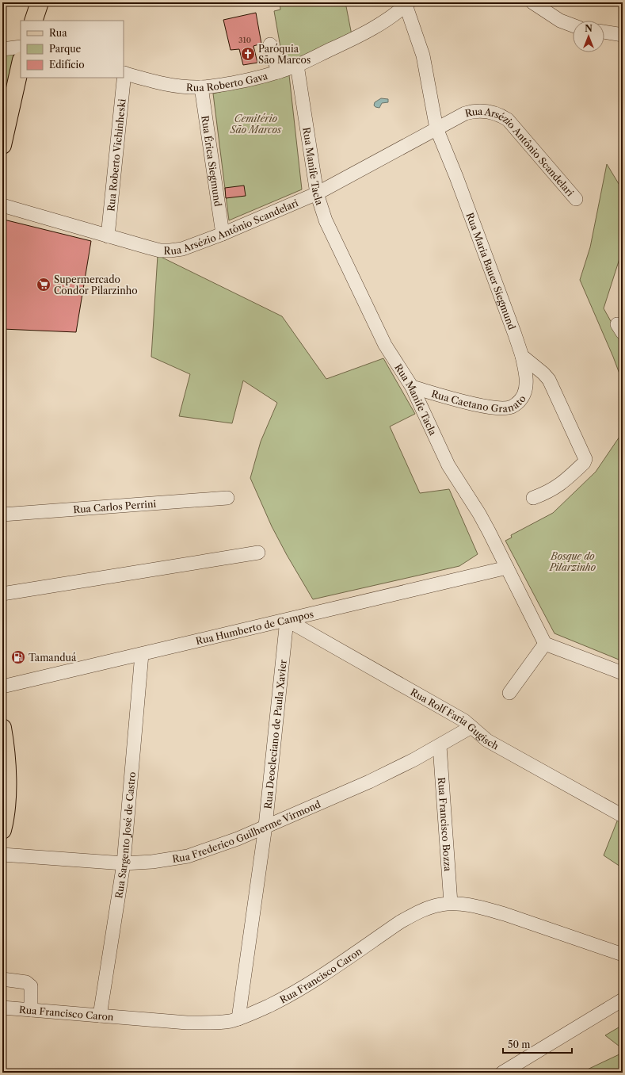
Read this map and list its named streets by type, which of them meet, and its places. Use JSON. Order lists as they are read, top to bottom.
{
  "streets": {
    "street": [
      "Rua Roberto Gava",
      "Rua Roberto Vichinheski",
      "Rua Arsézio Antônio Scandelari",
      "Rua Érica Siegmund",
      "Rua Manife Tacla",
      "Rua Maria Bauer Siegmund",
      "Rua Caetano Granato",
      "Rua Carlos Perrini",
      "Rua Humberto de Campos",
      "Rua Rolf Faria Gugisch",
      "Rua Deocleciano de Paula Xavier",
      "Rua Francisco Bozza",
      "Rua Frederico Guilherme Virmond",
      "Rua Sargento José de Castro",
      "Rua Francisco Caron"
    ]
  },
  "crossings": [
    ["Rua Roberto Gava", "Rua Érica Siegmund"],
    ["Rua Roberto Gava", "Rua Manife Tacla"],
    ["Rua Roberto Gava", "Rua Maria Bauer Siegmund"],
    ["Rua Roberto Vichinheski", "Rua Arsézio Antônio Scandelari"],
    ["Rua Arsézio Antônio Scandelari", "Rua Érica Siegmund"],
    ["Rua Arsézio Antônio Scandelari", "Rua Manife Tacla"],
    ["Rua Arsézio Antônio Scandelari", "Rua Maria Bauer Siegmund"],
    ["Rua Manife Tacla", "Rua Caetano Granato"],
    ["Rua Manife Tacla", "Rua Humberto de Campos"],
    ["Rua Maria Bauer Siegmund", "Rua Caetano Granato"],
    ["Rua Humberto de Campos", "Rua Rolf Faria Gugisch"],
    ["Rua Humberto de Campos", "Rua Deocleciano de Paula Xavier"],
    ["Rua Humberto de Campos", "Rua Sargento José de Castro"],
    ["Rua Rolf Faria Gugisch", "Rua Deocleciano de Paula Xavier"],
    ["Rua Rolf Faria Gugisch", "Rua Frederico Guilherme Virmond"],
    ["Rua Deocleciano de Paula Xavier", "Rua Frederico Guilherme Virmond"],
    ["Rua Deocleciano de Paula Xavier", "Rua Francisco Caron"],
    ["Rua Francisco Bozza", "Rua Frederico Guilherme Virmond"],
    ["Rua Francisco Bozza", "Rua Francisco Caron"],
    ["Rua Frederico Guilherme Virmond", "Rua Sargento José de Castro"],
    ["Rua Sargento José de Castro", "Rua Francisco Caron"]
  ],
  "parks": ["Cemitério São Marcos", "Bosque do Pilarzinho"],
  "places": {
    "church": ["Paróquia São Marcos"],
    "supermarket": ["Supermercado Condor Pilarzinho"],
    "fuel station": ["Tamanduá"]
  },
  "house_numbers": ["310"],
  "legend": ["Rua", "Parque", "Edifício"],
  "scale_bar": "50 m",
  "north": "top"
}
